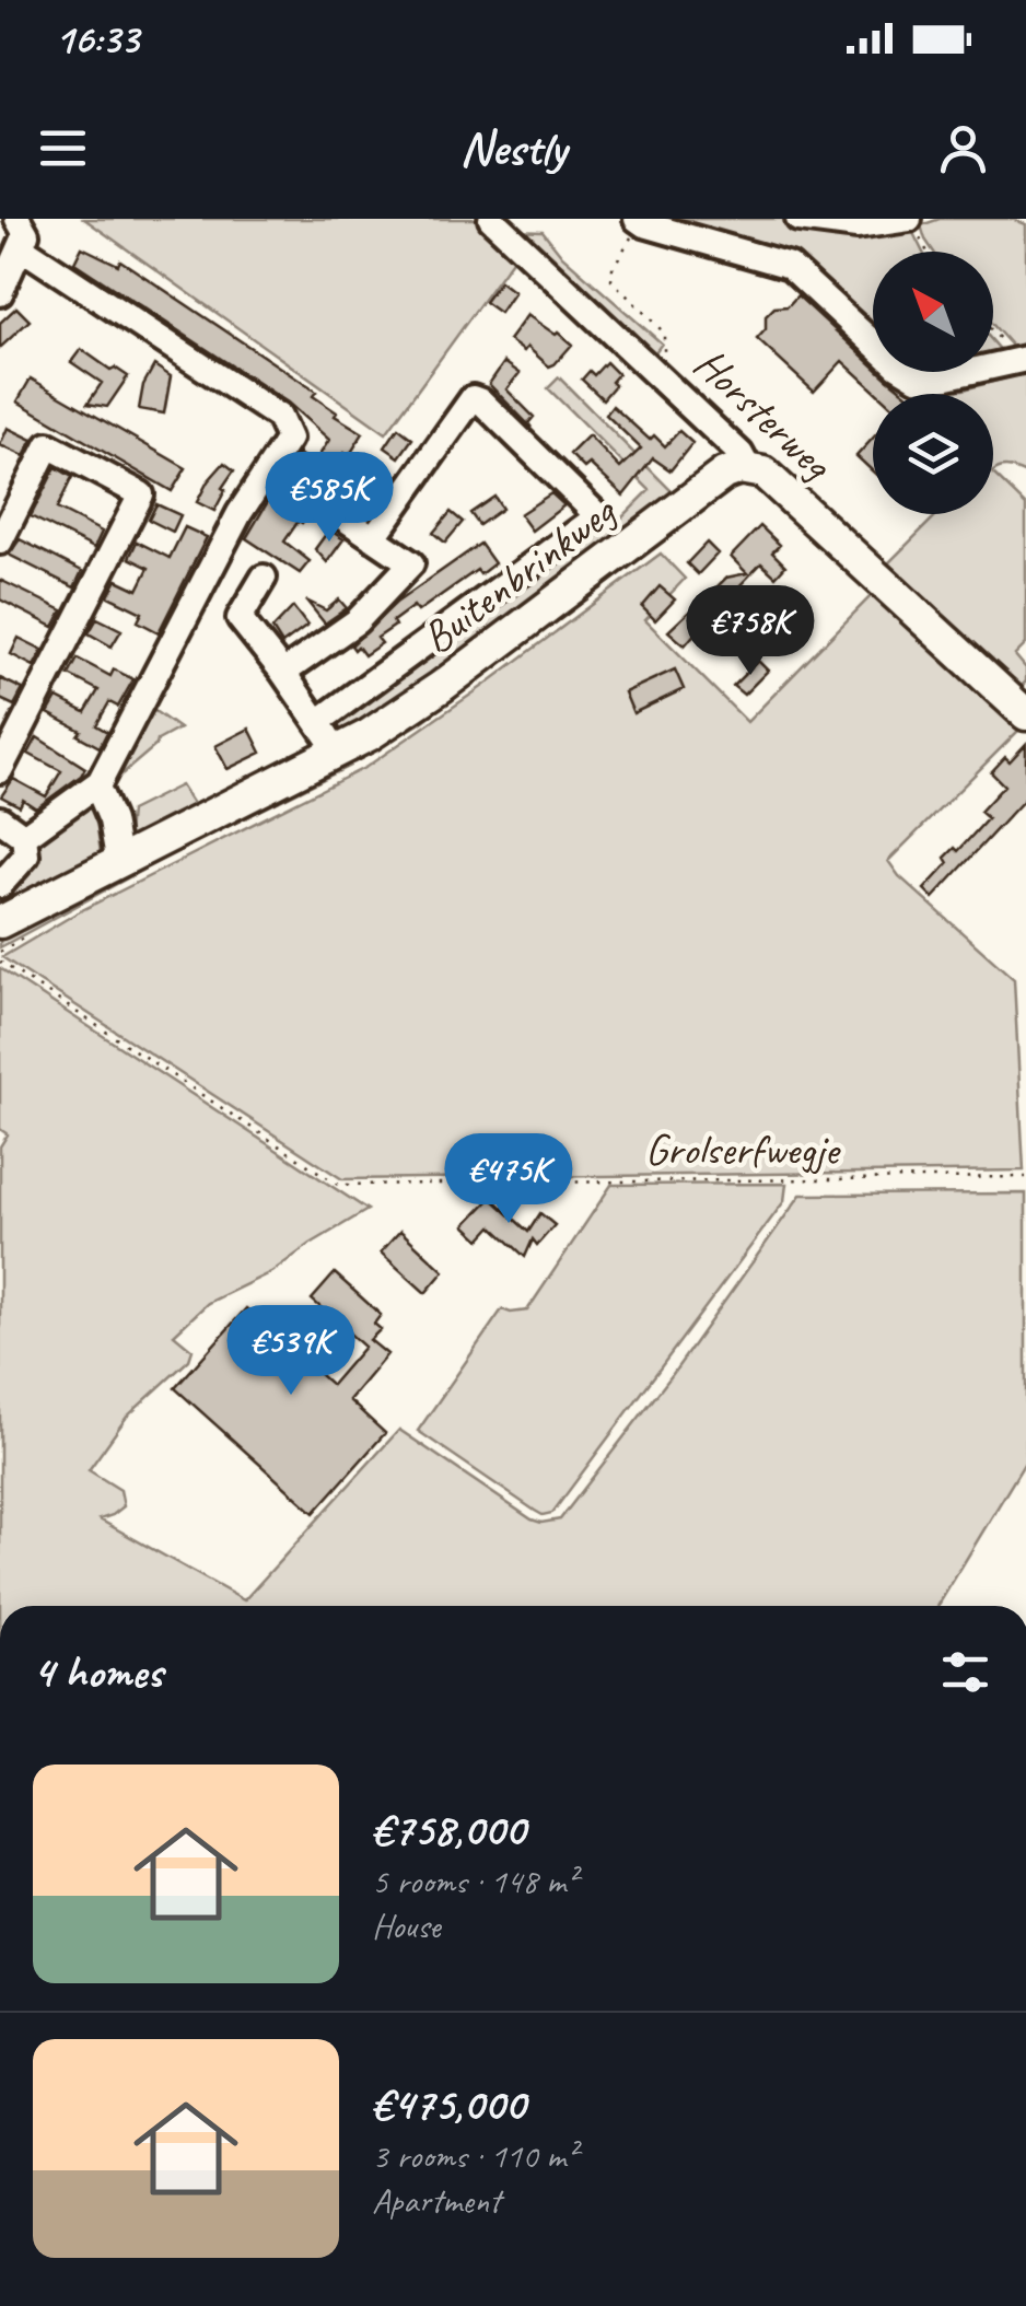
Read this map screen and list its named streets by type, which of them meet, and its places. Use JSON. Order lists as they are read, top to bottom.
{
  "streets": {
    "main road": ["Horsterweg", "Buitenbrinkweg"],
    "path": ["Grolserfwegje"]
  },
  "crossings": [
    ["Horsterweg", "Buitenbrinkweg"]
  ],
  "north": "top left",
  "page": {
    "status": "16:33",
    "header": "Nestly",
    "price": [
      "€585K",
      "€758K",
      "€475K",
      "€539K"
    ],
    "heading": "4 homes",
    "list": [
      {
        "name": "€758,000",
        "note": "5 rooms · 148 m² · House"
      },
      {
        "name": "€475,000",
        "note": "3 rooms · 110 m² · Apartment"
      }
    ]
  }
}
